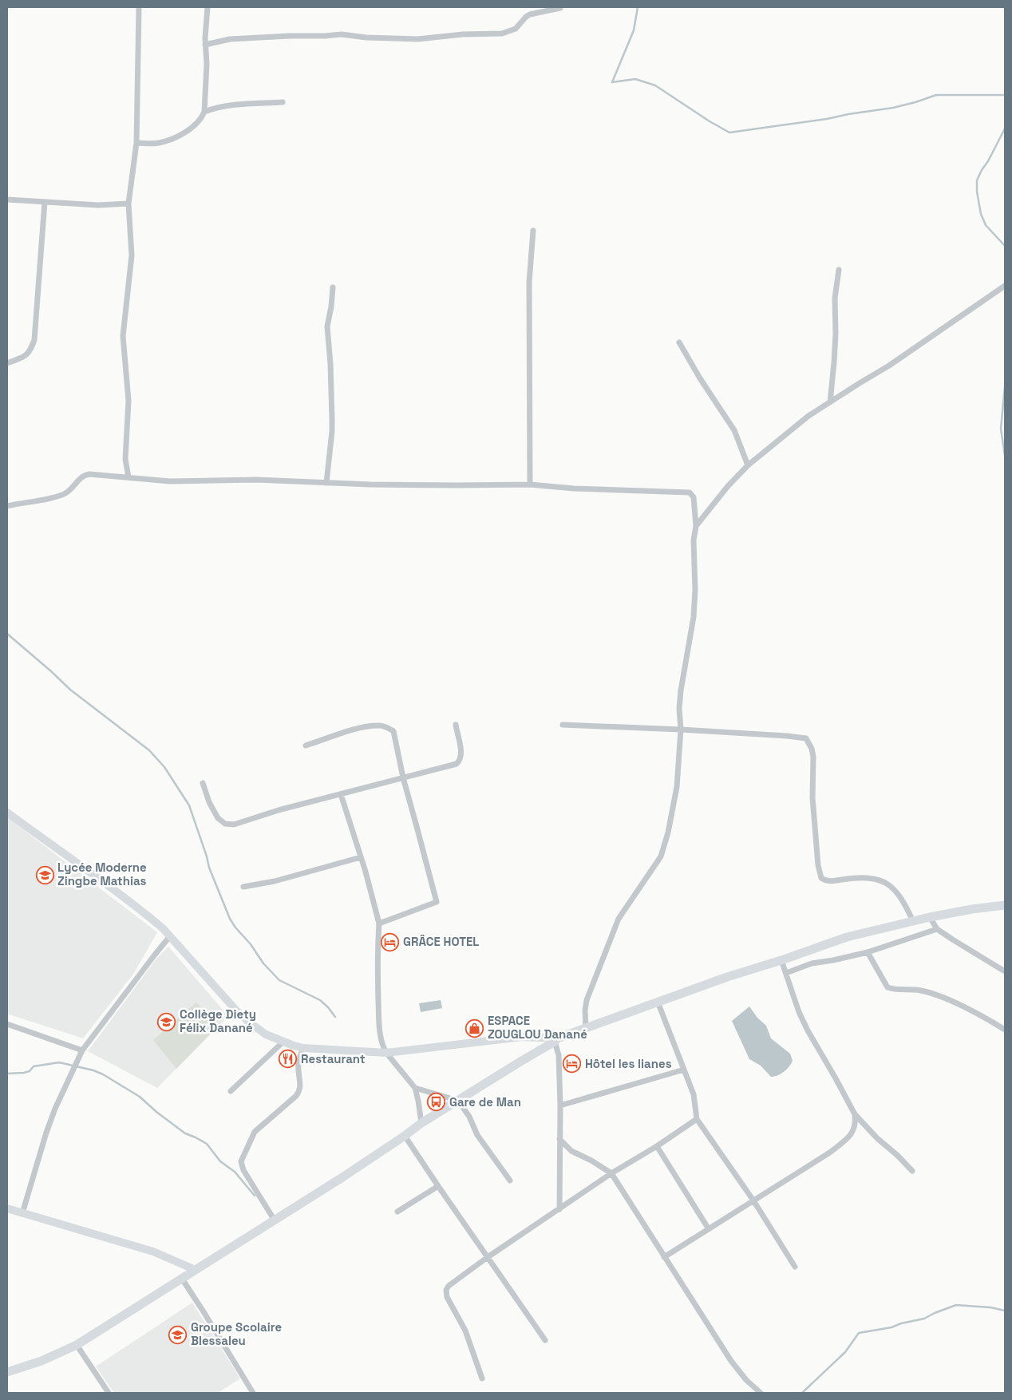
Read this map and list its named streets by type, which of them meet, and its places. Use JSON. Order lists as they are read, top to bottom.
{
  "places": {
    "school or university": ["Lycée Moderne Zingbe Mathias", "Collège Diety Félix Danané", "Groupe Scolaire Blessaleu"],
    "hotel": ["GRÂCE HOTEL", "Hôtel les lianes"],
    "shop": ["ESPACE ZOUGLOU Danané"],
    "restaurant": ["Restaurant"],
    "bus stop": ["Gare de Man"]
  }
}
